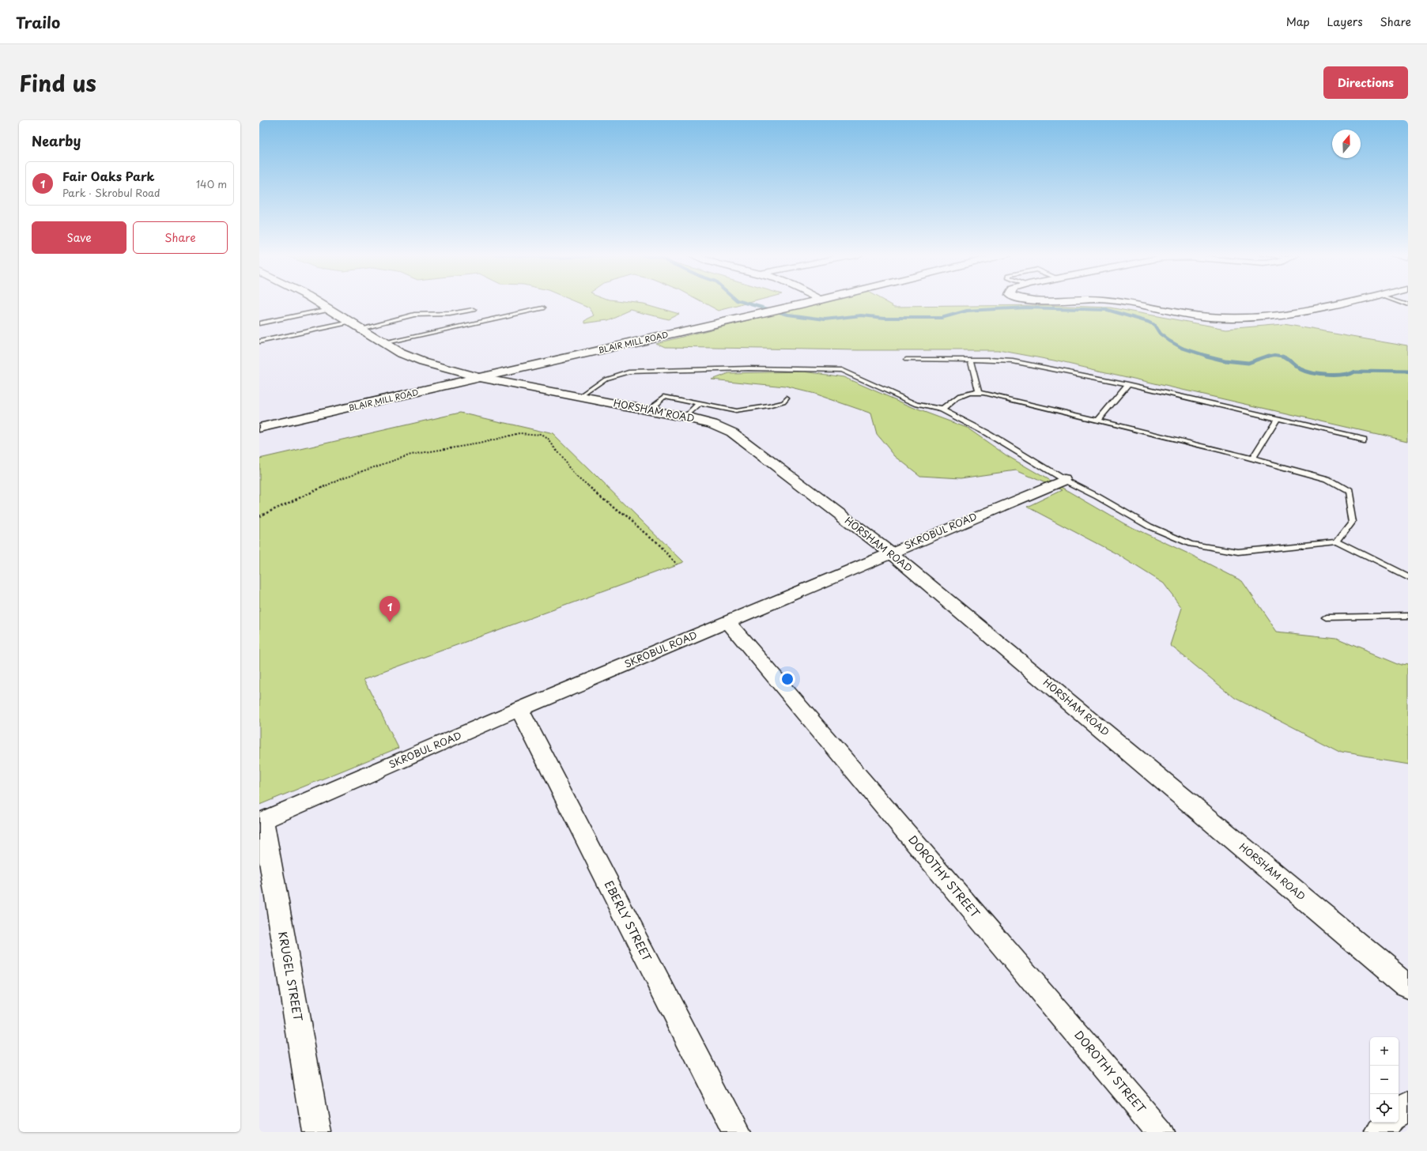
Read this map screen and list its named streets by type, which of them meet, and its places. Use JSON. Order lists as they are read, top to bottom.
{
  "streets": {
    "street": [
      "BLAIR MILL ROAD",
      "HORSHAM ROAD",
      "SKROBUL ROAD",
      "DOROTHY STREET",
      "EBERLY STREET",
      "KRUGEL STREET"
    ]
  },
  "crossings": [
    ["BLAIR MILL ROAD", "HORSHAM ROAD"],
    ["HORSHAM ROAD", "SKROBUL ROAD"],
    ["SKROBUL ROAD", "DOROTHY STREET"],
    ["SKROBUL ROAD", "EBERLY STREET"],
    ["SKROBUL ROAD", "KRUGEL STREET"]
  ],
  "north": "top",
  "page": {
    "header": "Trailo",
    "nav": ["Map", "Layers", "Share"],
    "title": "Find us",
    "buttons": [
      "Directions",
      ["Save", "Share"]
    ],
    "heading": "Nearby",
    "list": [
      {
        "mark": "1",
        "name": "Fair Oaks Park",
        "note": "Park · Skrobul Road",
        "value": "140 m"
      }
    ],
    "pins": "1",
    "map_buttons": ["+", "−"]
  }
}
